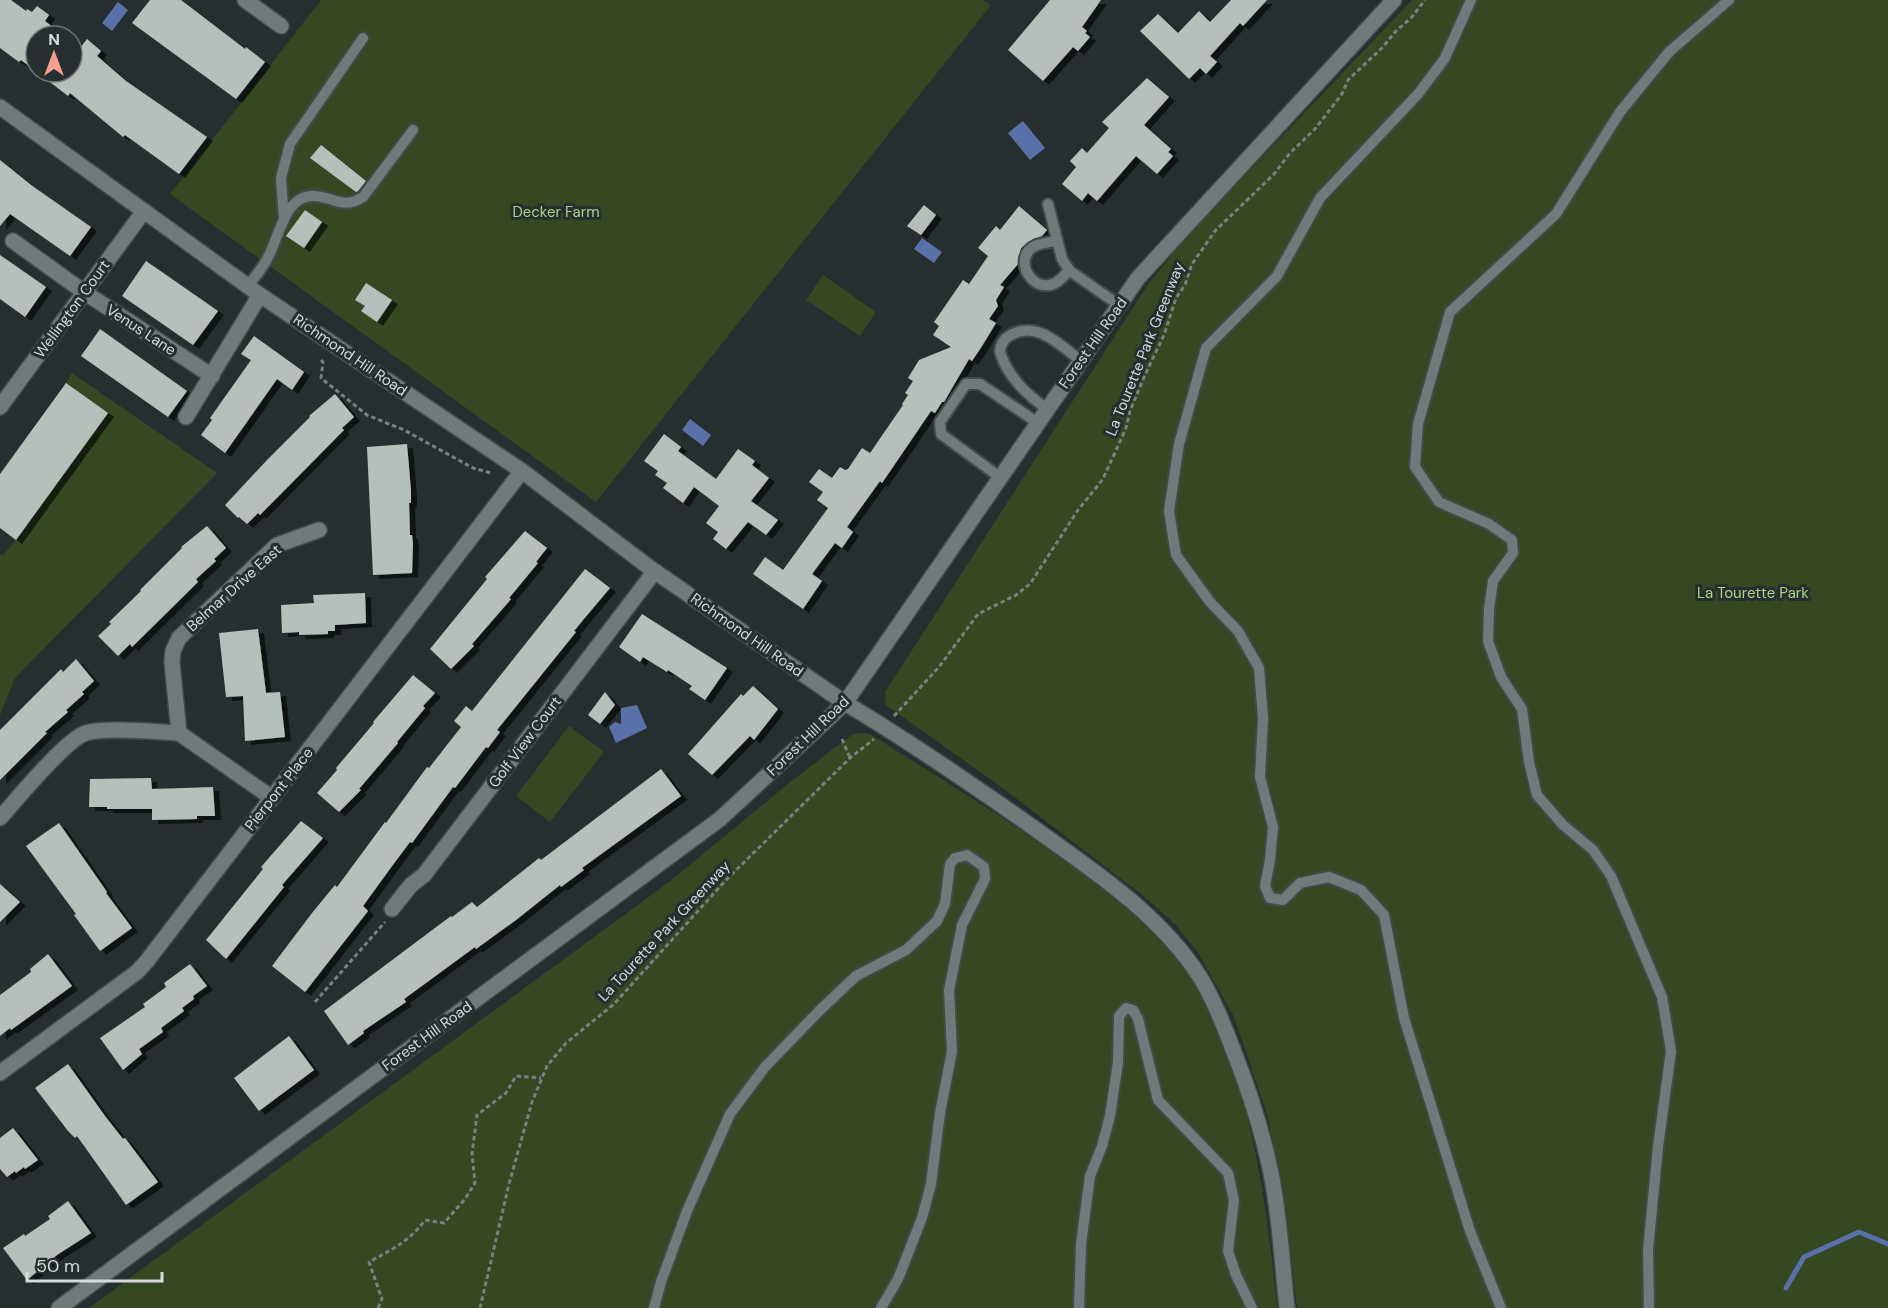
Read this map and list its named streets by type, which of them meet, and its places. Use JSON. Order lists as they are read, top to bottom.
{
  "streets": {
    "street": [
      "Wellington Court",
      "Venus Lane",
      "Forest Hill Road",
      "Richmond Hill Road",
      "Belmar Drive East",
      "Golf View Court",
      "Pierpont Place"
    ],
    "path": ["La Tourette Park Greenway"]
  },
  "crossings": [
    ["Wellington Court", "Venus Lane"],
    ["Wellington Court", "Richmond Hill Road"],
    ["Forest Hill Road", "Richmond Hill Road"],
    ["Richmond Hill Road", "Golf View Court"],
    ["Richmond Hill Road", "Pierpont Place"]
  ],
  "parks": ["Decker Farm", "La Tourette Park"],
  "scale_bar": "50 m",
  "north": "top"
}
